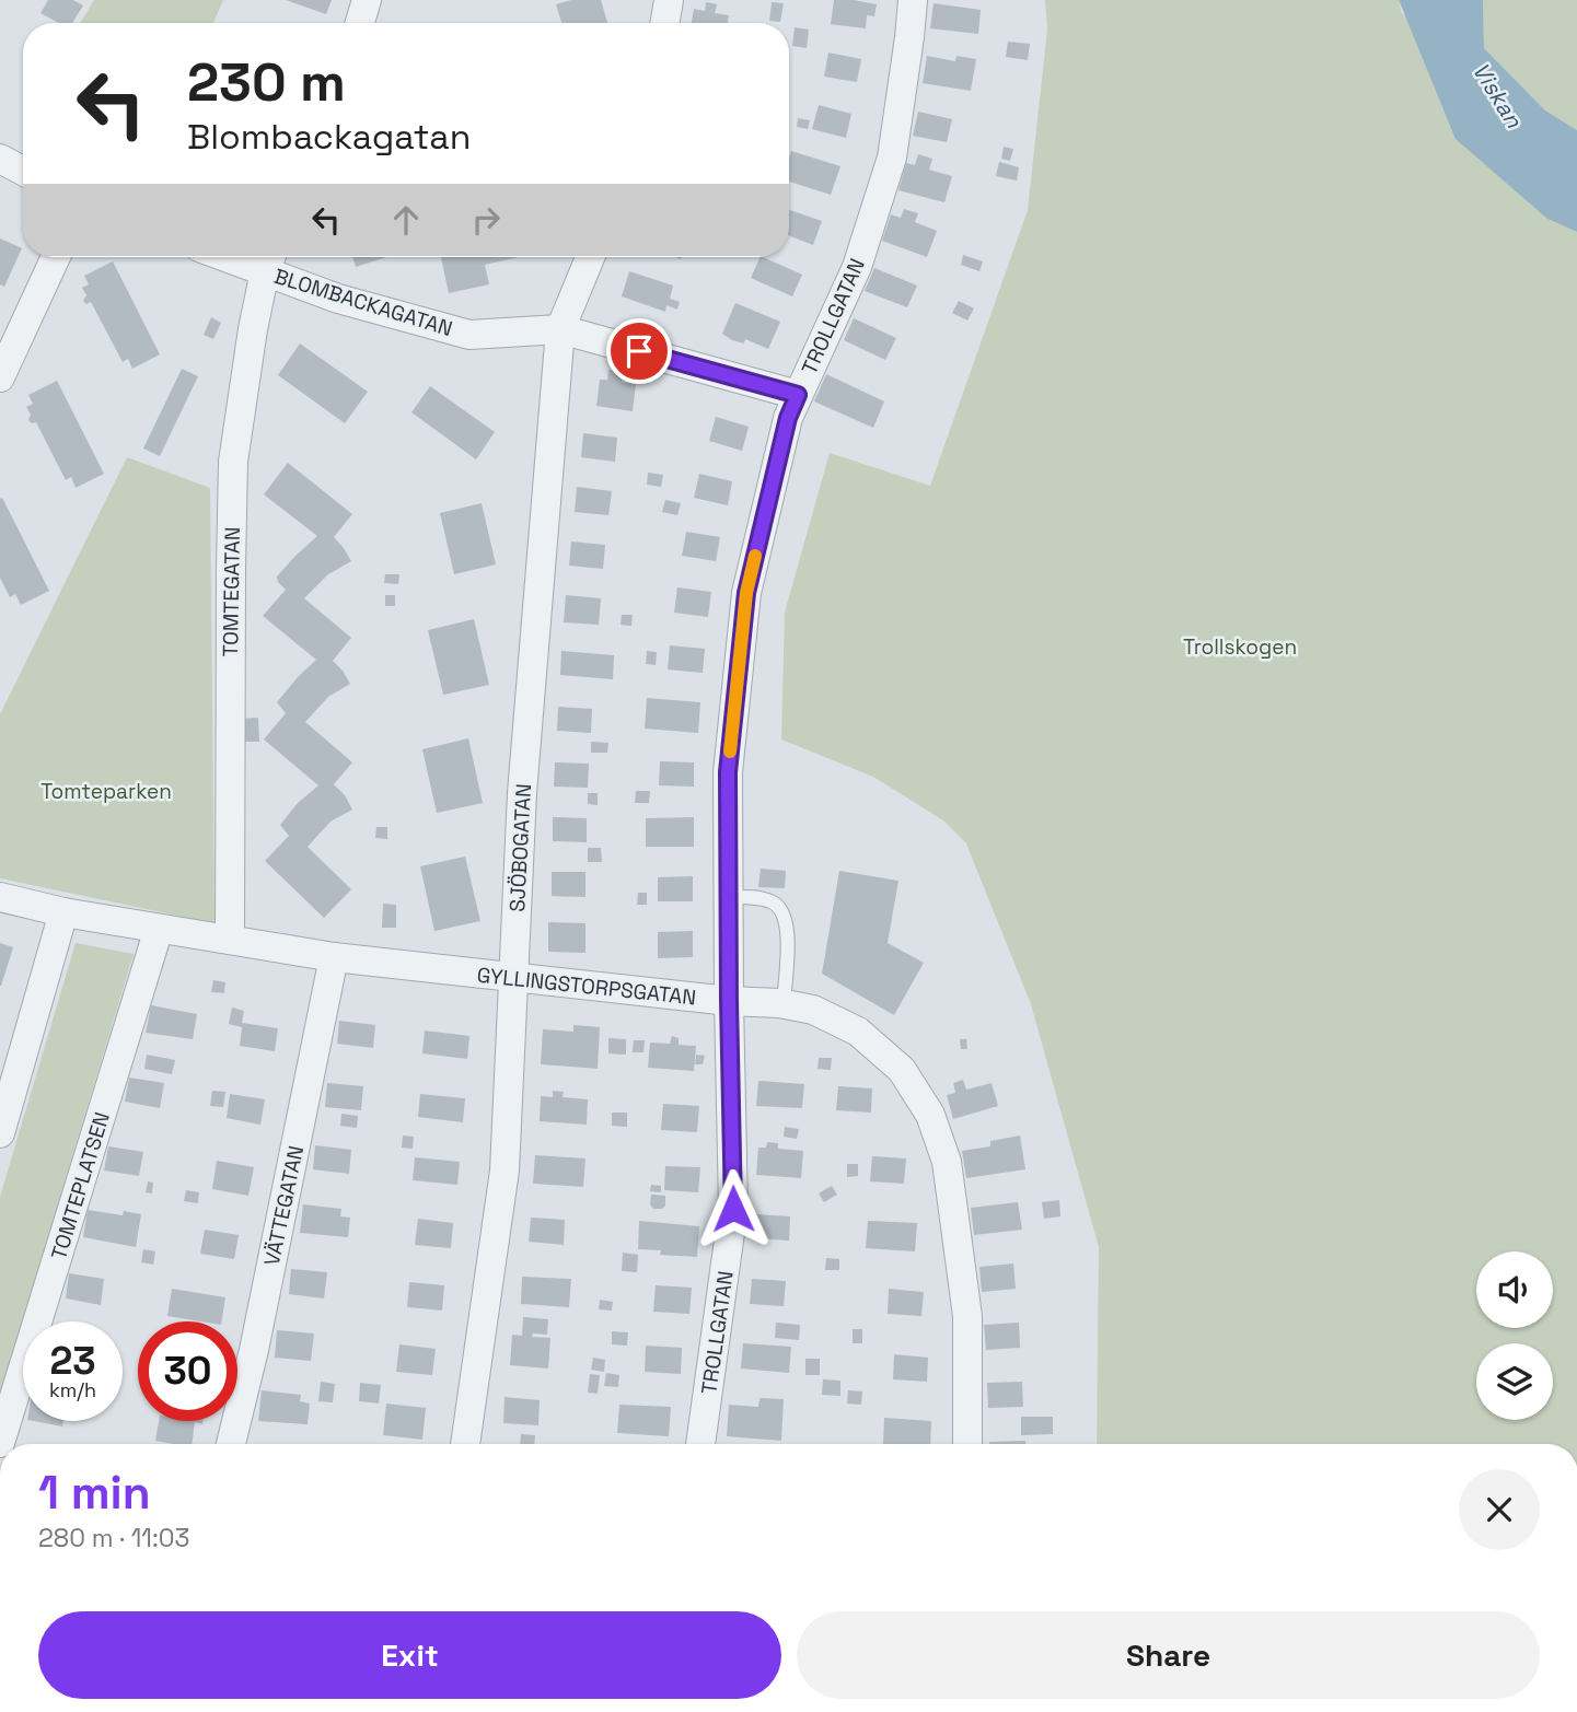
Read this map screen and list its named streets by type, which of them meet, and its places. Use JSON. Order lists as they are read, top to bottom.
{
  "streets": {
    "street": [
      "BLOMBACKAGATAN",
      "TROLLGATAN",
      "TOMTEGATAN",
      "SJÖBOGATAN",
      "GYLLINGSTORPSGATAN",
      "TOMTEPLATSEN",
      "VÄTTEGATAN"
    ]
  },
  "crossings": [
    ["BLOMBACKAGATAN", "TROLLGATAN"],
    ["BLOMBACKAGATAN", "TOMTEGATAN"],
    ["BLOMBACKAGATAN", "SJÖBOGATAN"],
    ["TROLLGATAN", "GYLLINGSTORPSGATAN"],
    ["TOMTEGATAN", "GYLLINGSTORPSGATAN"],
    ["SJÖBOGATAN", "GYLLINGSTORPSGATAN"],
    ["GYLLINGSTORPSGATAN", "TOMTEPLATSEN"],
    ["GYLLINGSTORPSGATAN", "VÄTTEGATAN"]
  ],
  "water": ["Viskan"],
  "parks": ["Trollskogen", "Tomteparken"],
  "page": {
    "turn": ["230 m", "Blombackagatan"],
    "speed": "23 km/h",
    "limit": "30",
    "heading": ["1 min", "280 m · 11:03"],
    "buttons": ["Exit", "Share"]
  }
}
